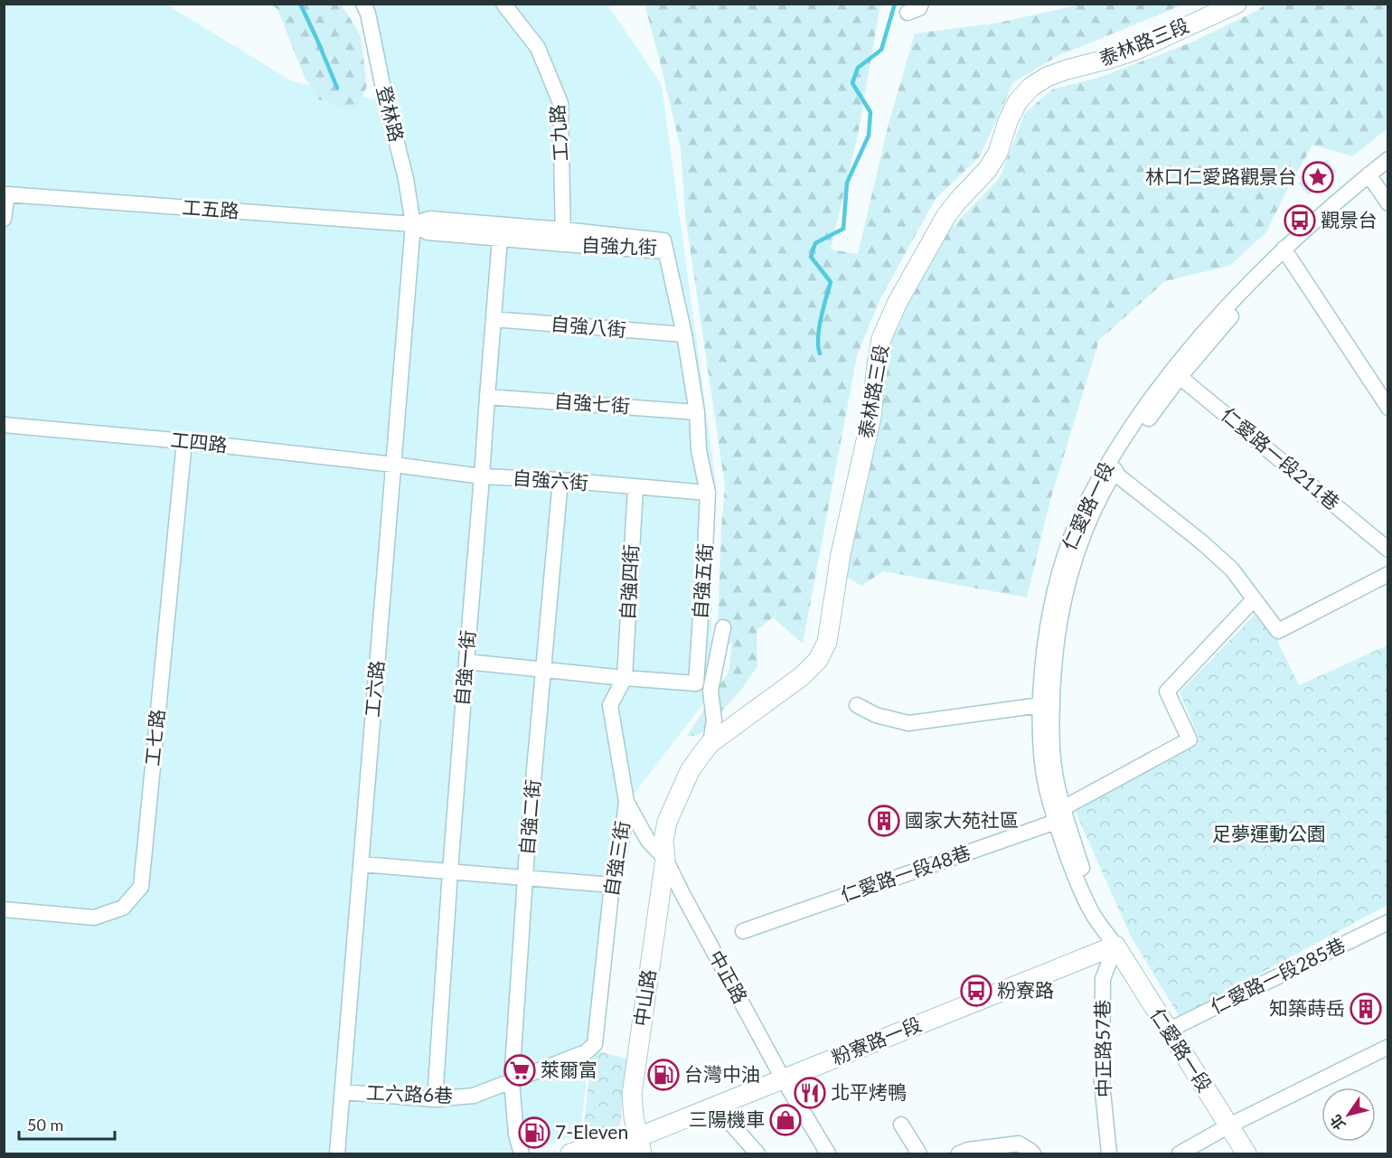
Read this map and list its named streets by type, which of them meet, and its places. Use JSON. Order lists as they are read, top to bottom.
{
  "streets": {
    "main road": [
      "泰林路三段",
      "仁愛路一段",
      "中山路",
      "粉寮路一段"
    ],
    "street": [
      "登林路",
      "工九路",
      "工五路",
      "自強九街",
      "自強八街",
      "自強七街",
      "工四路",
      "仁愛路一段211巷",
      "自強六街",
      "自強五街",
      "自強四街",
      "自強一街",
      "工六路",
      "工七路",
      "自強二街",
      "自強三街",
      "仁愛路一段48巷",
      "仁愛路一段285巷",
      "中正路",
      "中正路57巷",
      "工六路6巷"
    ]
  },
  "crossings": [
    ["泰林路三段", "中正路"],
    ["泰林路三段", "中山路"],
    ["登林路", "工五路"],
    ["登林路", "自強九街"],
    ["登林路", "工六路"],
    ["工九路", "自強九街"],
    ["工五路", "自強九街"],
    ["工五路", "工六路"],
    ["自強九街", "自強五街"],
    ["自強九街", "自強一街"],
    ["自強九街", "工六路"],
    ["自強八街", "自強五街"],
    ["自強八街", "自強一街"],
    ["自強七街", "自強五街"],
    ["自強七街", "自強一街"],
    ["工四路", "自強六街"],
    ["工四路", "工六路"],
    ["工四路", "工七路"],
    ["仁愛路一段211巷", "仁愛路一段"],
    ["自強六街", "自強五街"],
    ["自強六街", "自強四街"],
    ["自強六街", "自強一街"],
    ["自強六街", "工六路"],
    ["自強六街", "自強二街"],
    ["仁愛路一段", "仁愛路一段48巷"],
    ["仁愛路一段", "仁愛路一段285巷"],
    ["仁愛路一段", "粉寮路一段"],
    ["仁愛路一段", "中正路57巷"],
    ["自強五街", "自強四街"],
    ["自強五街", "自強一街"],
    ["自強五街", "自強二街"],
    ["自強五街", "自強三街"],
    ["自強四街", "自強三街"],
    ["自強一街", "工六路6巷"],
    ["工六路", "工六路6巷"],
    ["自強二街", "工六路6巷"],
    ["自強三街", "中正路"],
    ["自強三街", "工六路6巷"],
    ["中正路", "中山路"],
    ["中正路", "粉寮路一段"],
    ["中山路", "粉寮路一段"],
    ["粉寮路一段", "中正路57巷"]
  ],
  "parks": ["足夢運動公園"],
  "places": {
    "place": ["林口仁愛路觀景台"],
    "bus stop": ["觀景台", "粉寮路"],
    "building": ["國家大苑社區", "知築蒔岳"],
    "supermarket": ["萊爾富"],
    "fuel station": ["台灣中油", "7-Eleven"],
    "restaurant": ["北平烤鴨"],
    "shop": ["三陽機車"]
  },
  "scale_bar": "50 m",
  "north": "bottom left"
}
